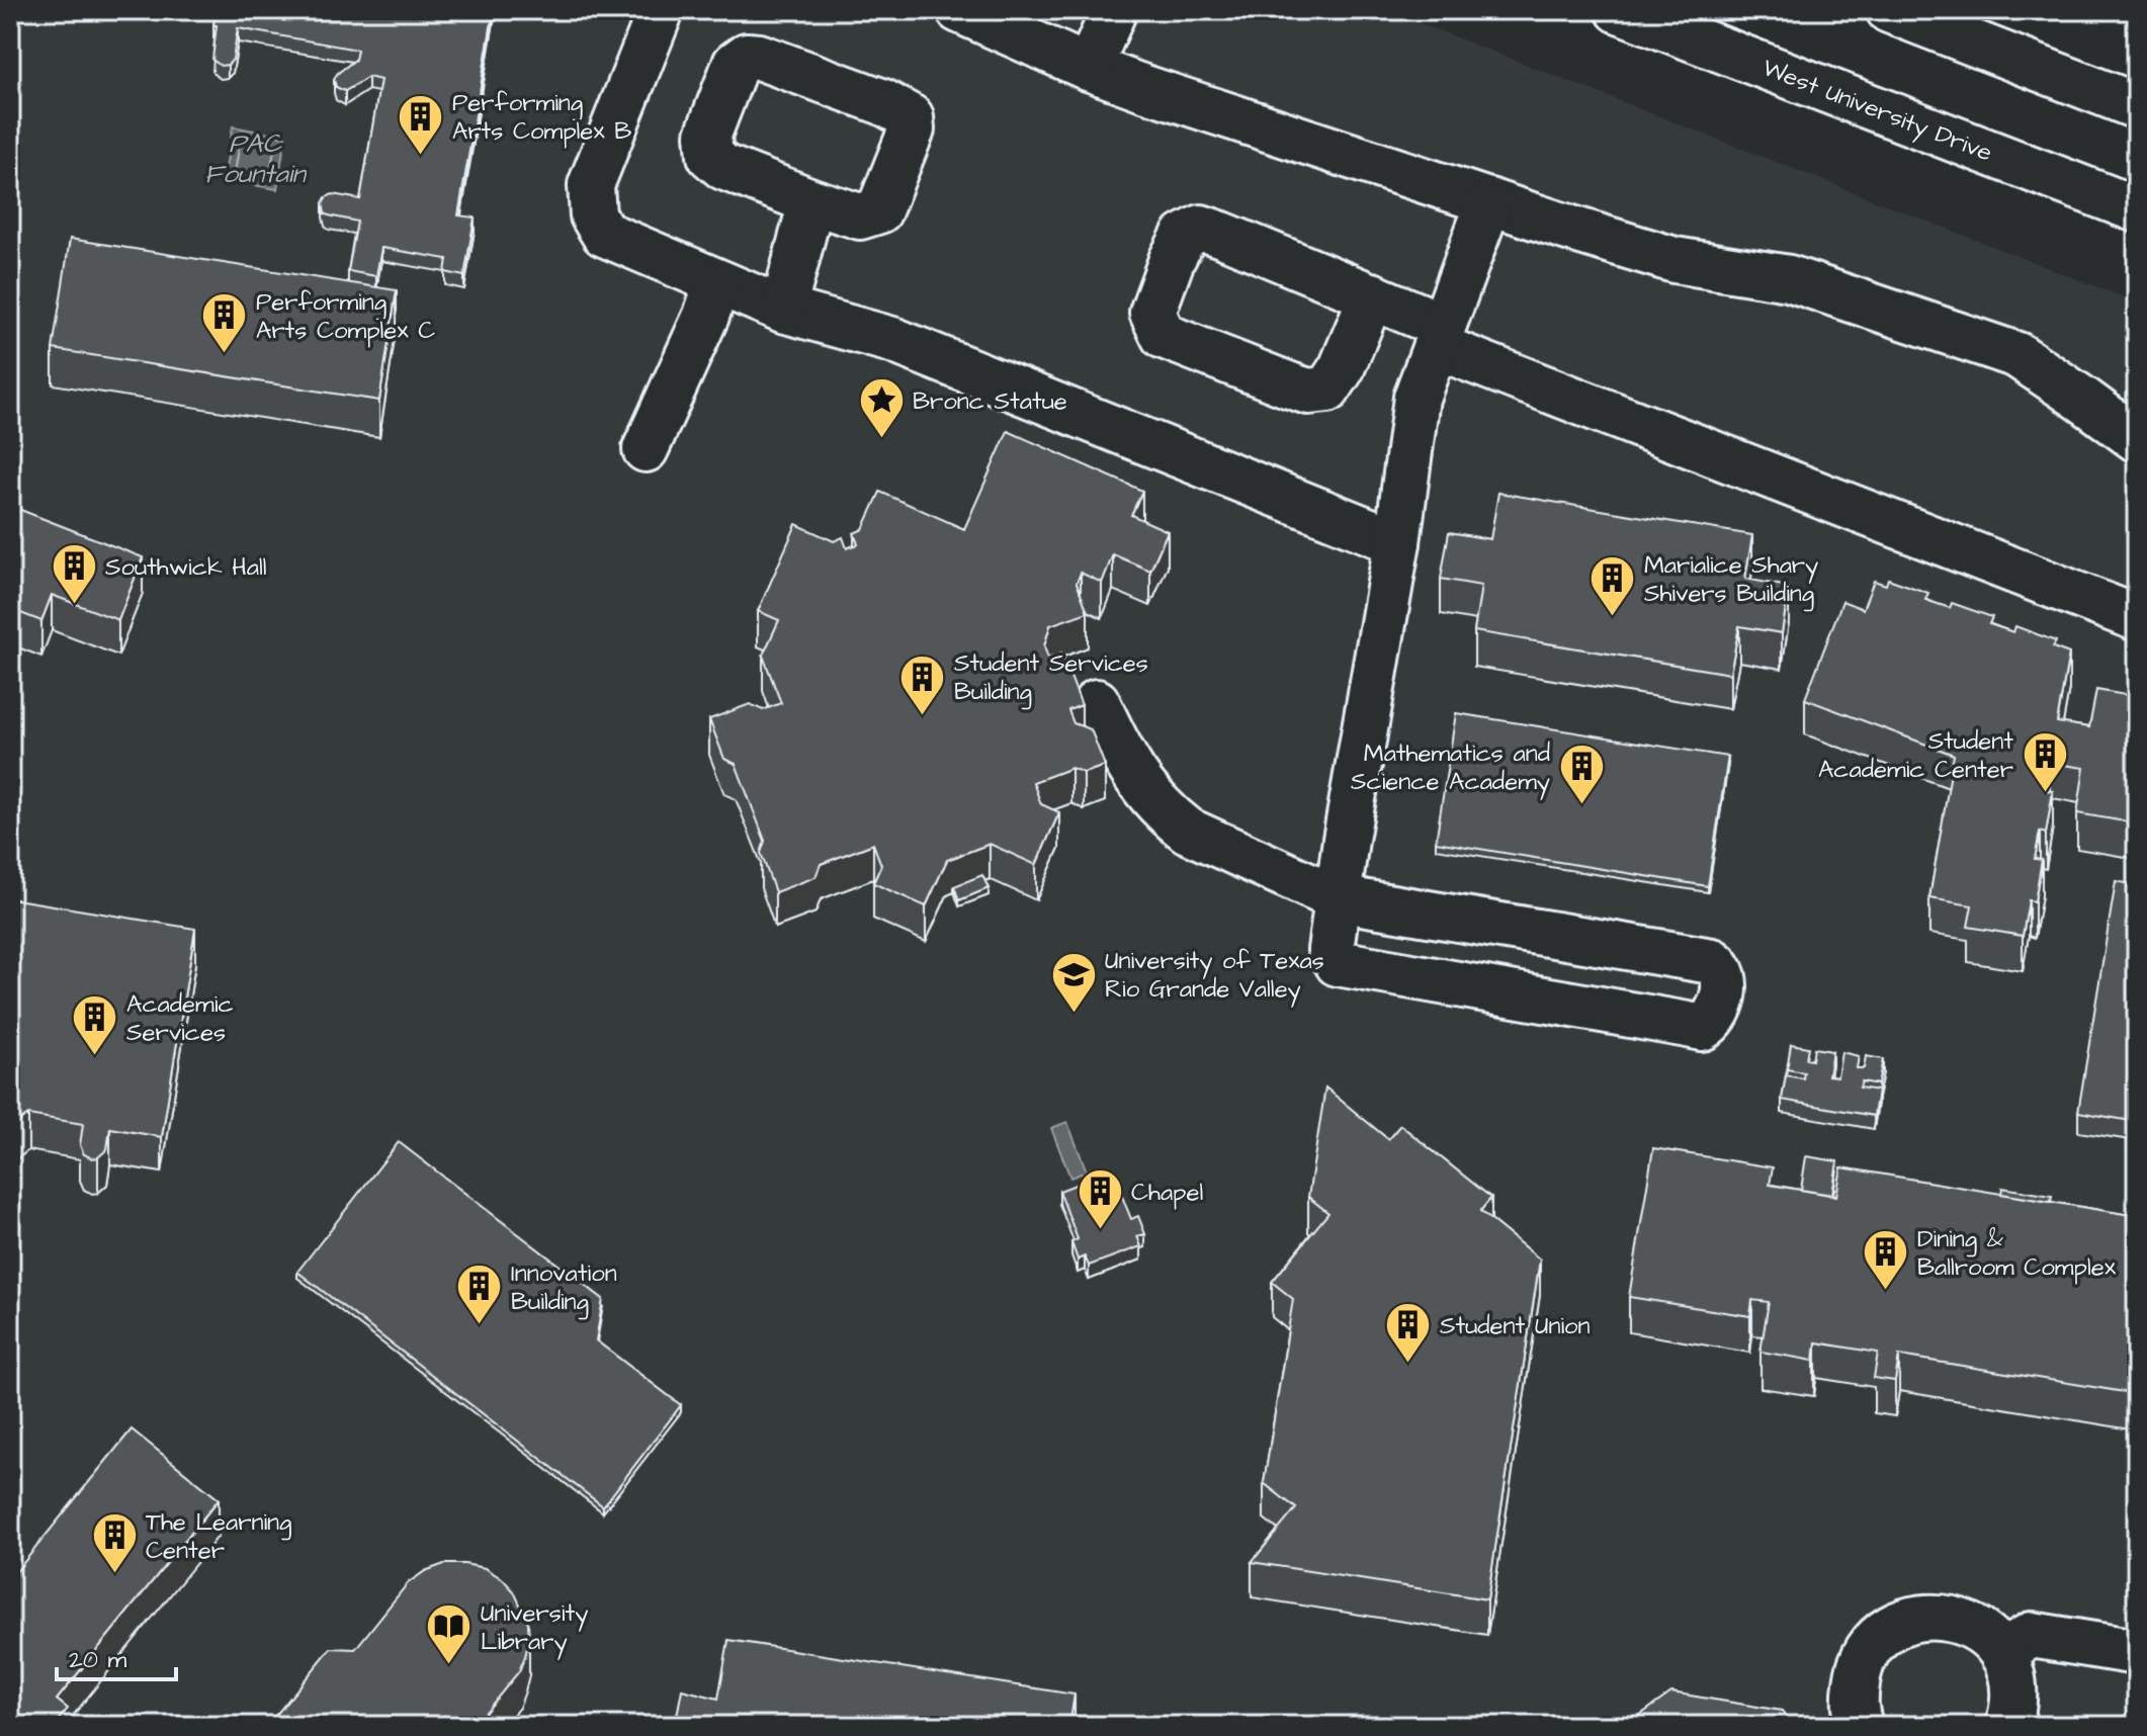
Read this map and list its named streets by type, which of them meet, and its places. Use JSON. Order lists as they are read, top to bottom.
{
  "streets": {
    "main road": ["West University Drive"]
  },
  "water": ["PAC Fountain"],
  "places": {
    "building": [
      "Performing Arts Complex B",
      "Performing Arts Complex C",
      "Southwick Hall",
      "Marialice Shary Shivers Building",
      "Student Services Building",
      "Student Academic Center",
      "Mathematics and Science Academy",
      "Academic Services",
      "Chapel",
      "Dining & Ballroom Complex",
      "Innovation Building",
      "Student Union",
      "The Learning Center"
    ],
    "place": ["Bronc Statue"],
    "school or university": ["University of Texas Rio Grande Valley"],
    "library": ["University Library"]
  },
  "scale_bar": "20 m"
}
